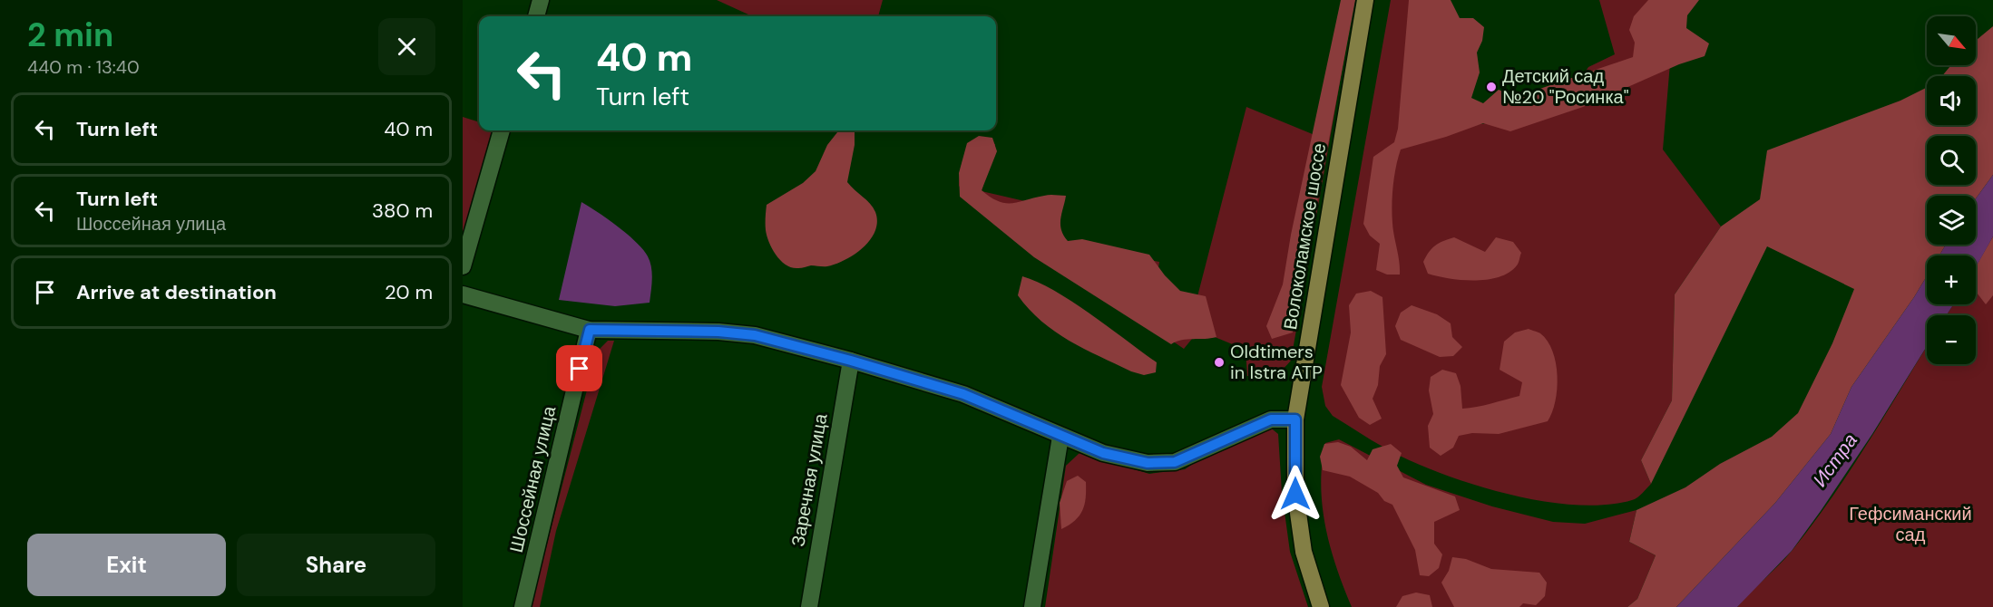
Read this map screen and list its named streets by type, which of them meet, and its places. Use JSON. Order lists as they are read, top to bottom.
{
  "streets": {
    "main road": ["Волоколамское шоссе"],
    "street": ["Шоссейная улица", "Заречная улица"]
  },
  "water": ["Истра"],
  "parks": ["Гефсиманский сад"],
  "places": ["Детский сад №20 \"Росинка\"", "Oldtimers in Istra ATP"],
  "north": "bottom right",
  "page": {
    "heading": ["2 min", "440 m · 13:40"],
    "map_buttons": ["+", "−"],
    "turn": ["40 m", "Turn left"],
    "list": [
      {
        "name": "Turn left",
        "value": "40 m"
      },
      {
        "name": "Turn left",
        "note": "Шоссейная улица",
        "value": "380 m"
      },
      {
        "name": "Arrive at destination",
        "value": "20 m"
      }
    ],
    "buttons": ["Exit", "Share"]
  }
}
